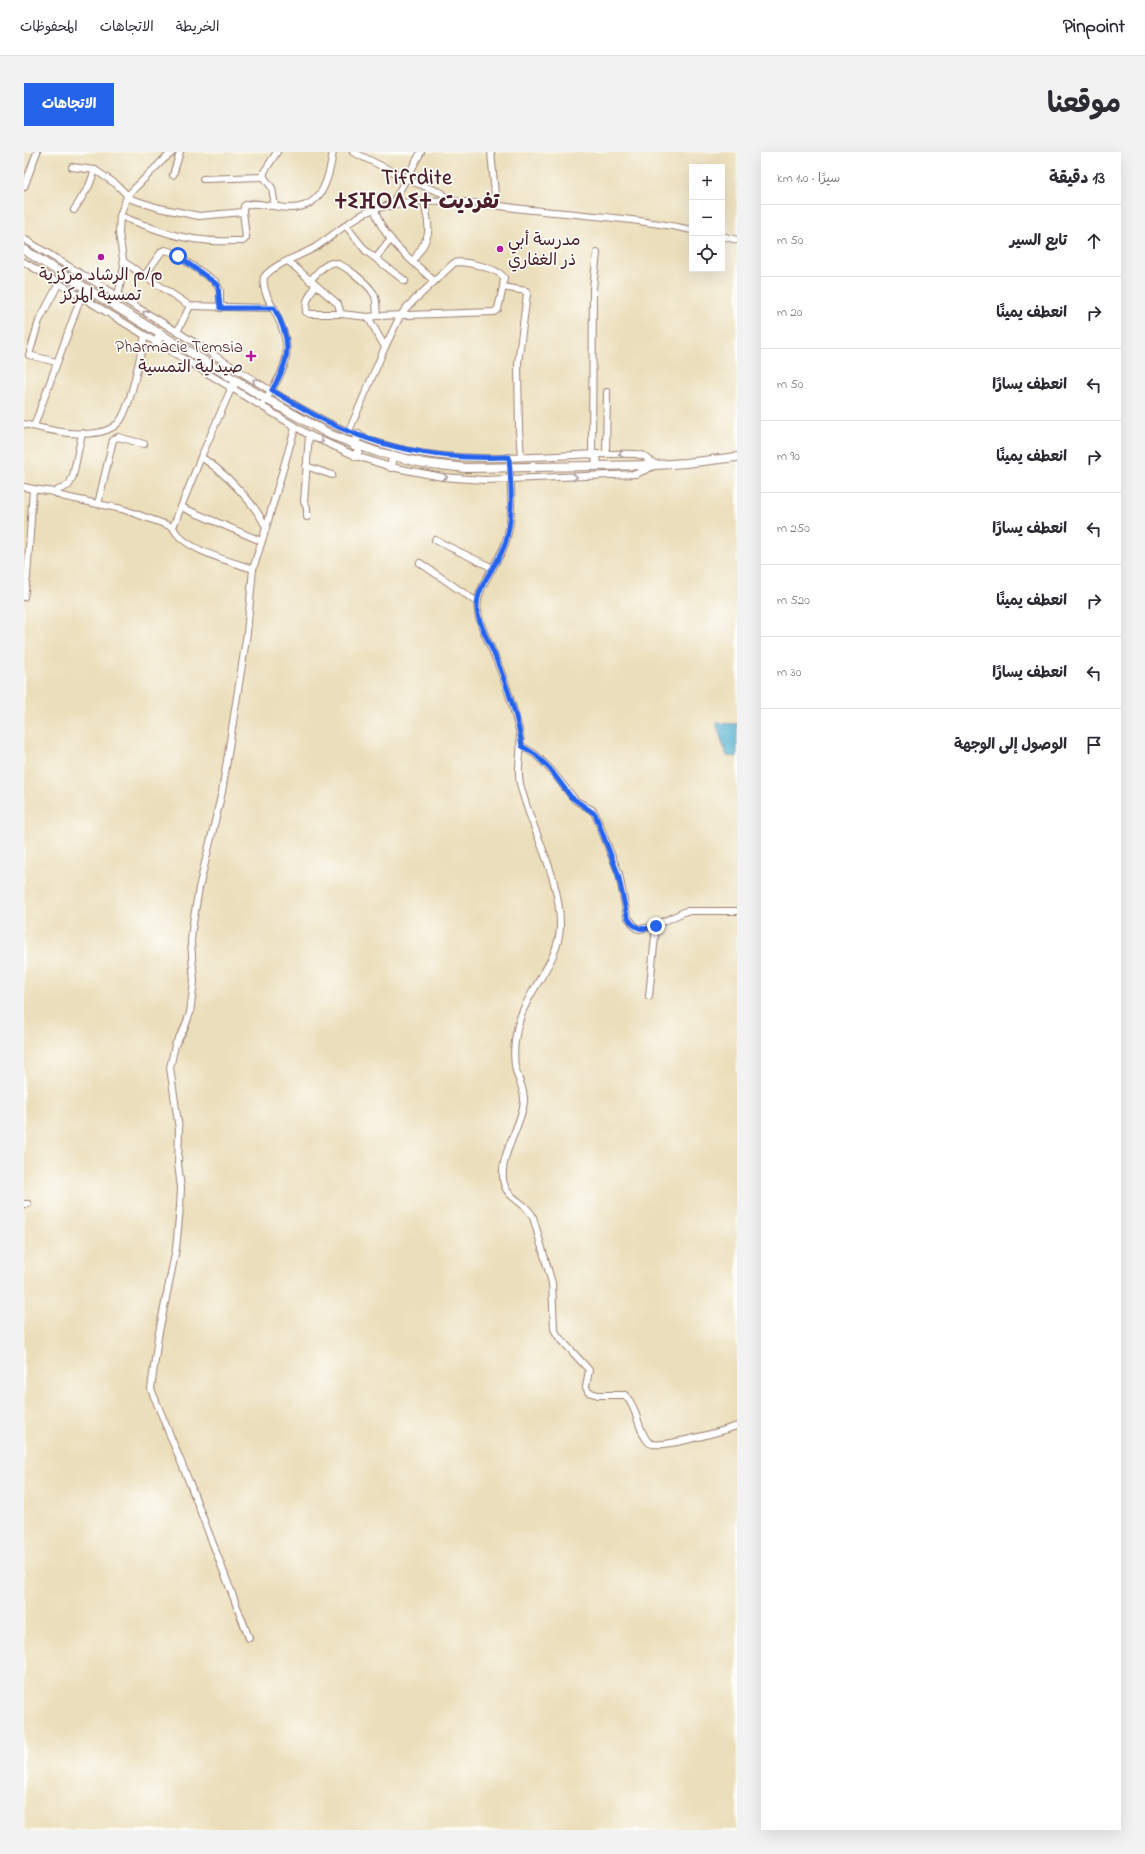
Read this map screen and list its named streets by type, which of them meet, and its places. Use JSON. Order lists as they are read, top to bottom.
{
  "districts": ["Tifrdite ⵜⵉⴼⵔⴷⵉⵜ تفرديت"],
  "places": {
    "other": ["مدرسة أبي ذر الغفاري", "م/م الرشاد مركزية تمسية المركز"],
    "health": ["Pharmacie Temsia صيدلية التمسية"]
  },
  "page": {
    "header": "Pinpoint",
    "nav": ["الخريطة", "الاتجاهات", "المحفوظات"],
    "title": "موقعنا",
    "buttons": "الاتجاهات",
    "heading": ["13 دقيقة", "سيرًا · 1.0 km"],
    "map_buttons": ["+", "−"],
    "list": [
      ["تابع السير", "50 m"],
      ["انعطف يمينًا", "20 m"],
      ["انعطف يسارًا", "50 m"],
      ["انعطف يمينًا", "90 m"],
      ["انعطف يسارًا", "250 m"],
      ["انعطف يمينًا", "520 m"],
      ["انعطف يسارًا", "30 m"],
      "الوصول إلى الوجهة"
    ]
  }
}
